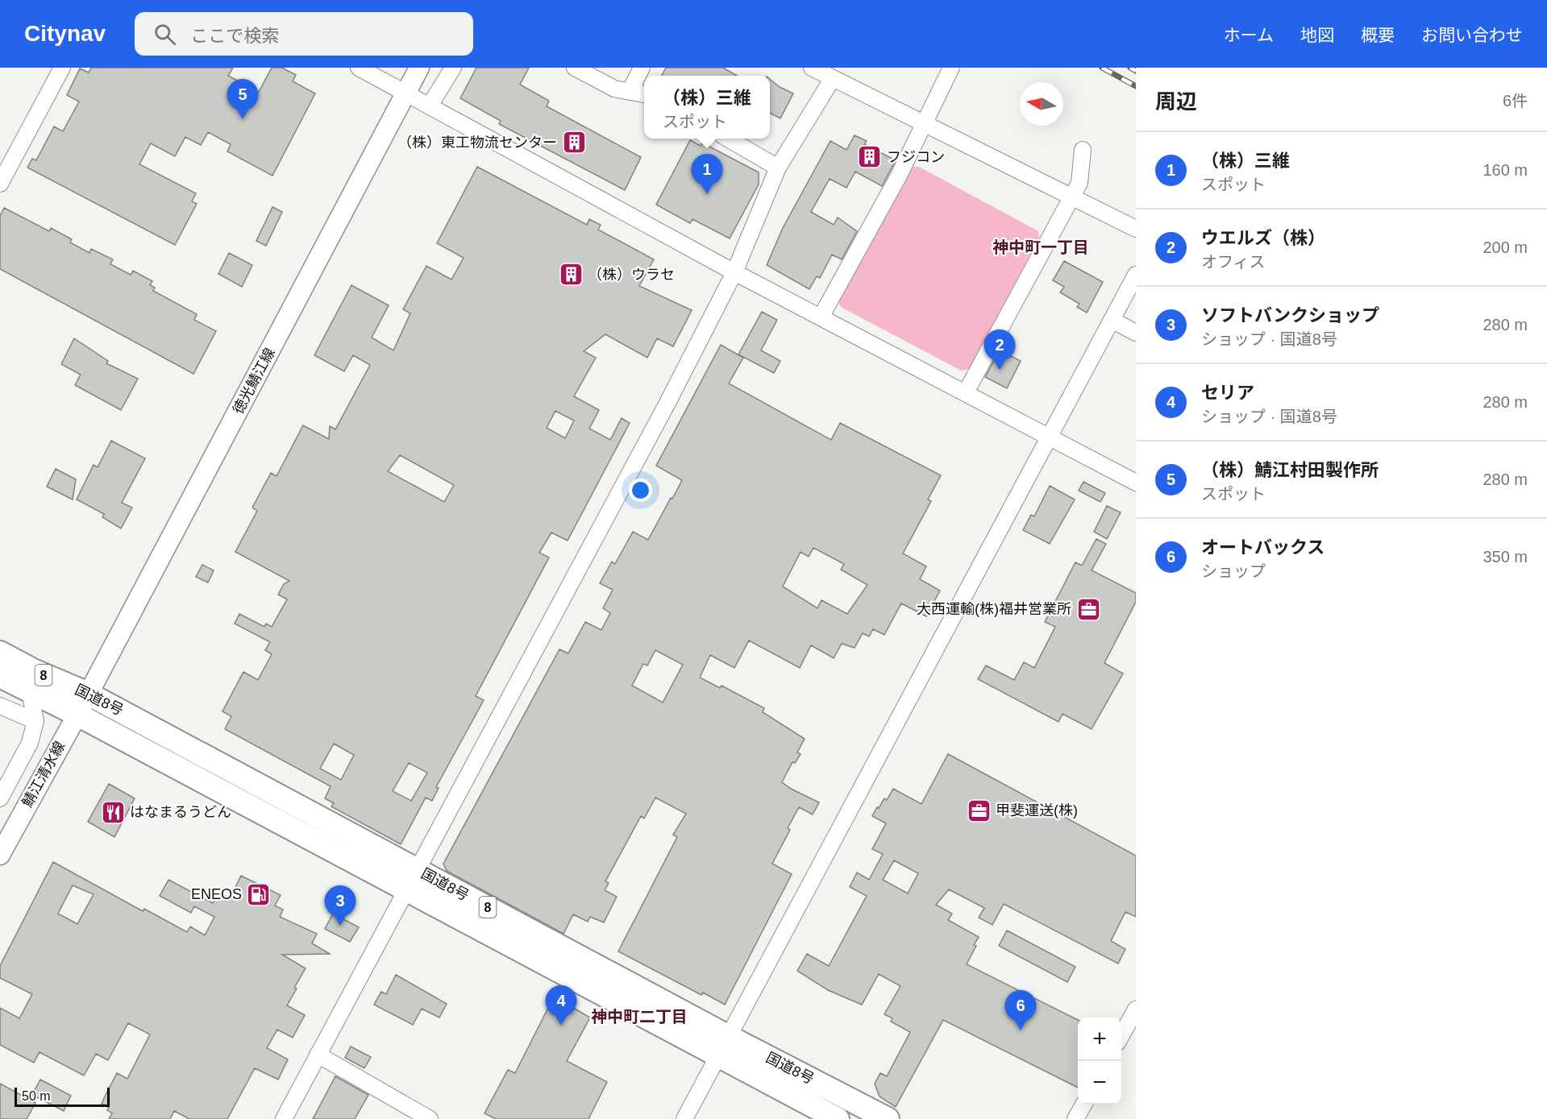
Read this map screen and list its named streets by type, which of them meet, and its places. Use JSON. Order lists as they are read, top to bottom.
{
  "streets": {
    "highway": ["8", "国道8号"],
    "main road": ["徳光鯖江線", "鯖江清水線"]
  },
  "crossings": [
    ["徳光鯖江線", "国道8号"],
    ["徳光鯖江線", "鯖江清水線"],
    ["国道8号", "鯖江清水線"]
  ],
  "districts": ["神中町一丁目", "神中町二丁目"],
  "places": {
    "building": ["（株）東工物流センター", "フジコン", "（株）ウラセ"],
    "office": ["大西運輸(株)福井営業所", "甲斐運送(株)"],
    "restaurant": ["はなまるうどん"],
    "fuel station": ["ENEOS"]
  },
  "scale_bar": "50 m",
  "north": "left",
  "page": {
    "header": "Citynav",
    "search": "ここで検索",
    "nav": [
      "ホーム",
      "地図",
      "概要",
      "お問い合わせ"
    ],
    "heading": ["周辺", "6件"],
    "popup": ["（株）三維", "スポット"],
    "pins": [
      "5",
      "1",
      "2",
      "3",
      "4",
      "6"
    ],
    "list": [
      {
        "mark": "1",
        "name": "（株）三維",
        "note": "スポット",
        "value": "160 m"
      },
      {
        "mark": "2",
        "name": "ウエルズ（株）",
        "note": "オフィス",
        "value": "200 m"
      },
      {
        "mark": "3",
        "name": "ソフトバンクショップ",
        "note": "ショップ · 国道8号",
        "value": "280 m"
      },
      {
        "mark": "4",
        "name": "セリア",
        "note": "ショップ · 国道8号",
        "value": "280 m"
      },
      {
        "mark": "5",
        "name": "（株）鯖江村田製作所",
        "note": "スポット",
        "value": "280 m"
      },
      {
        "mark": "6",
        "name": "オートバックス",
        "note": "ショップ",
        "value": "350 m"
      }
    ],
    "map_buttons": ["+", "−"],
    "scale": "50 m"
  }
}
